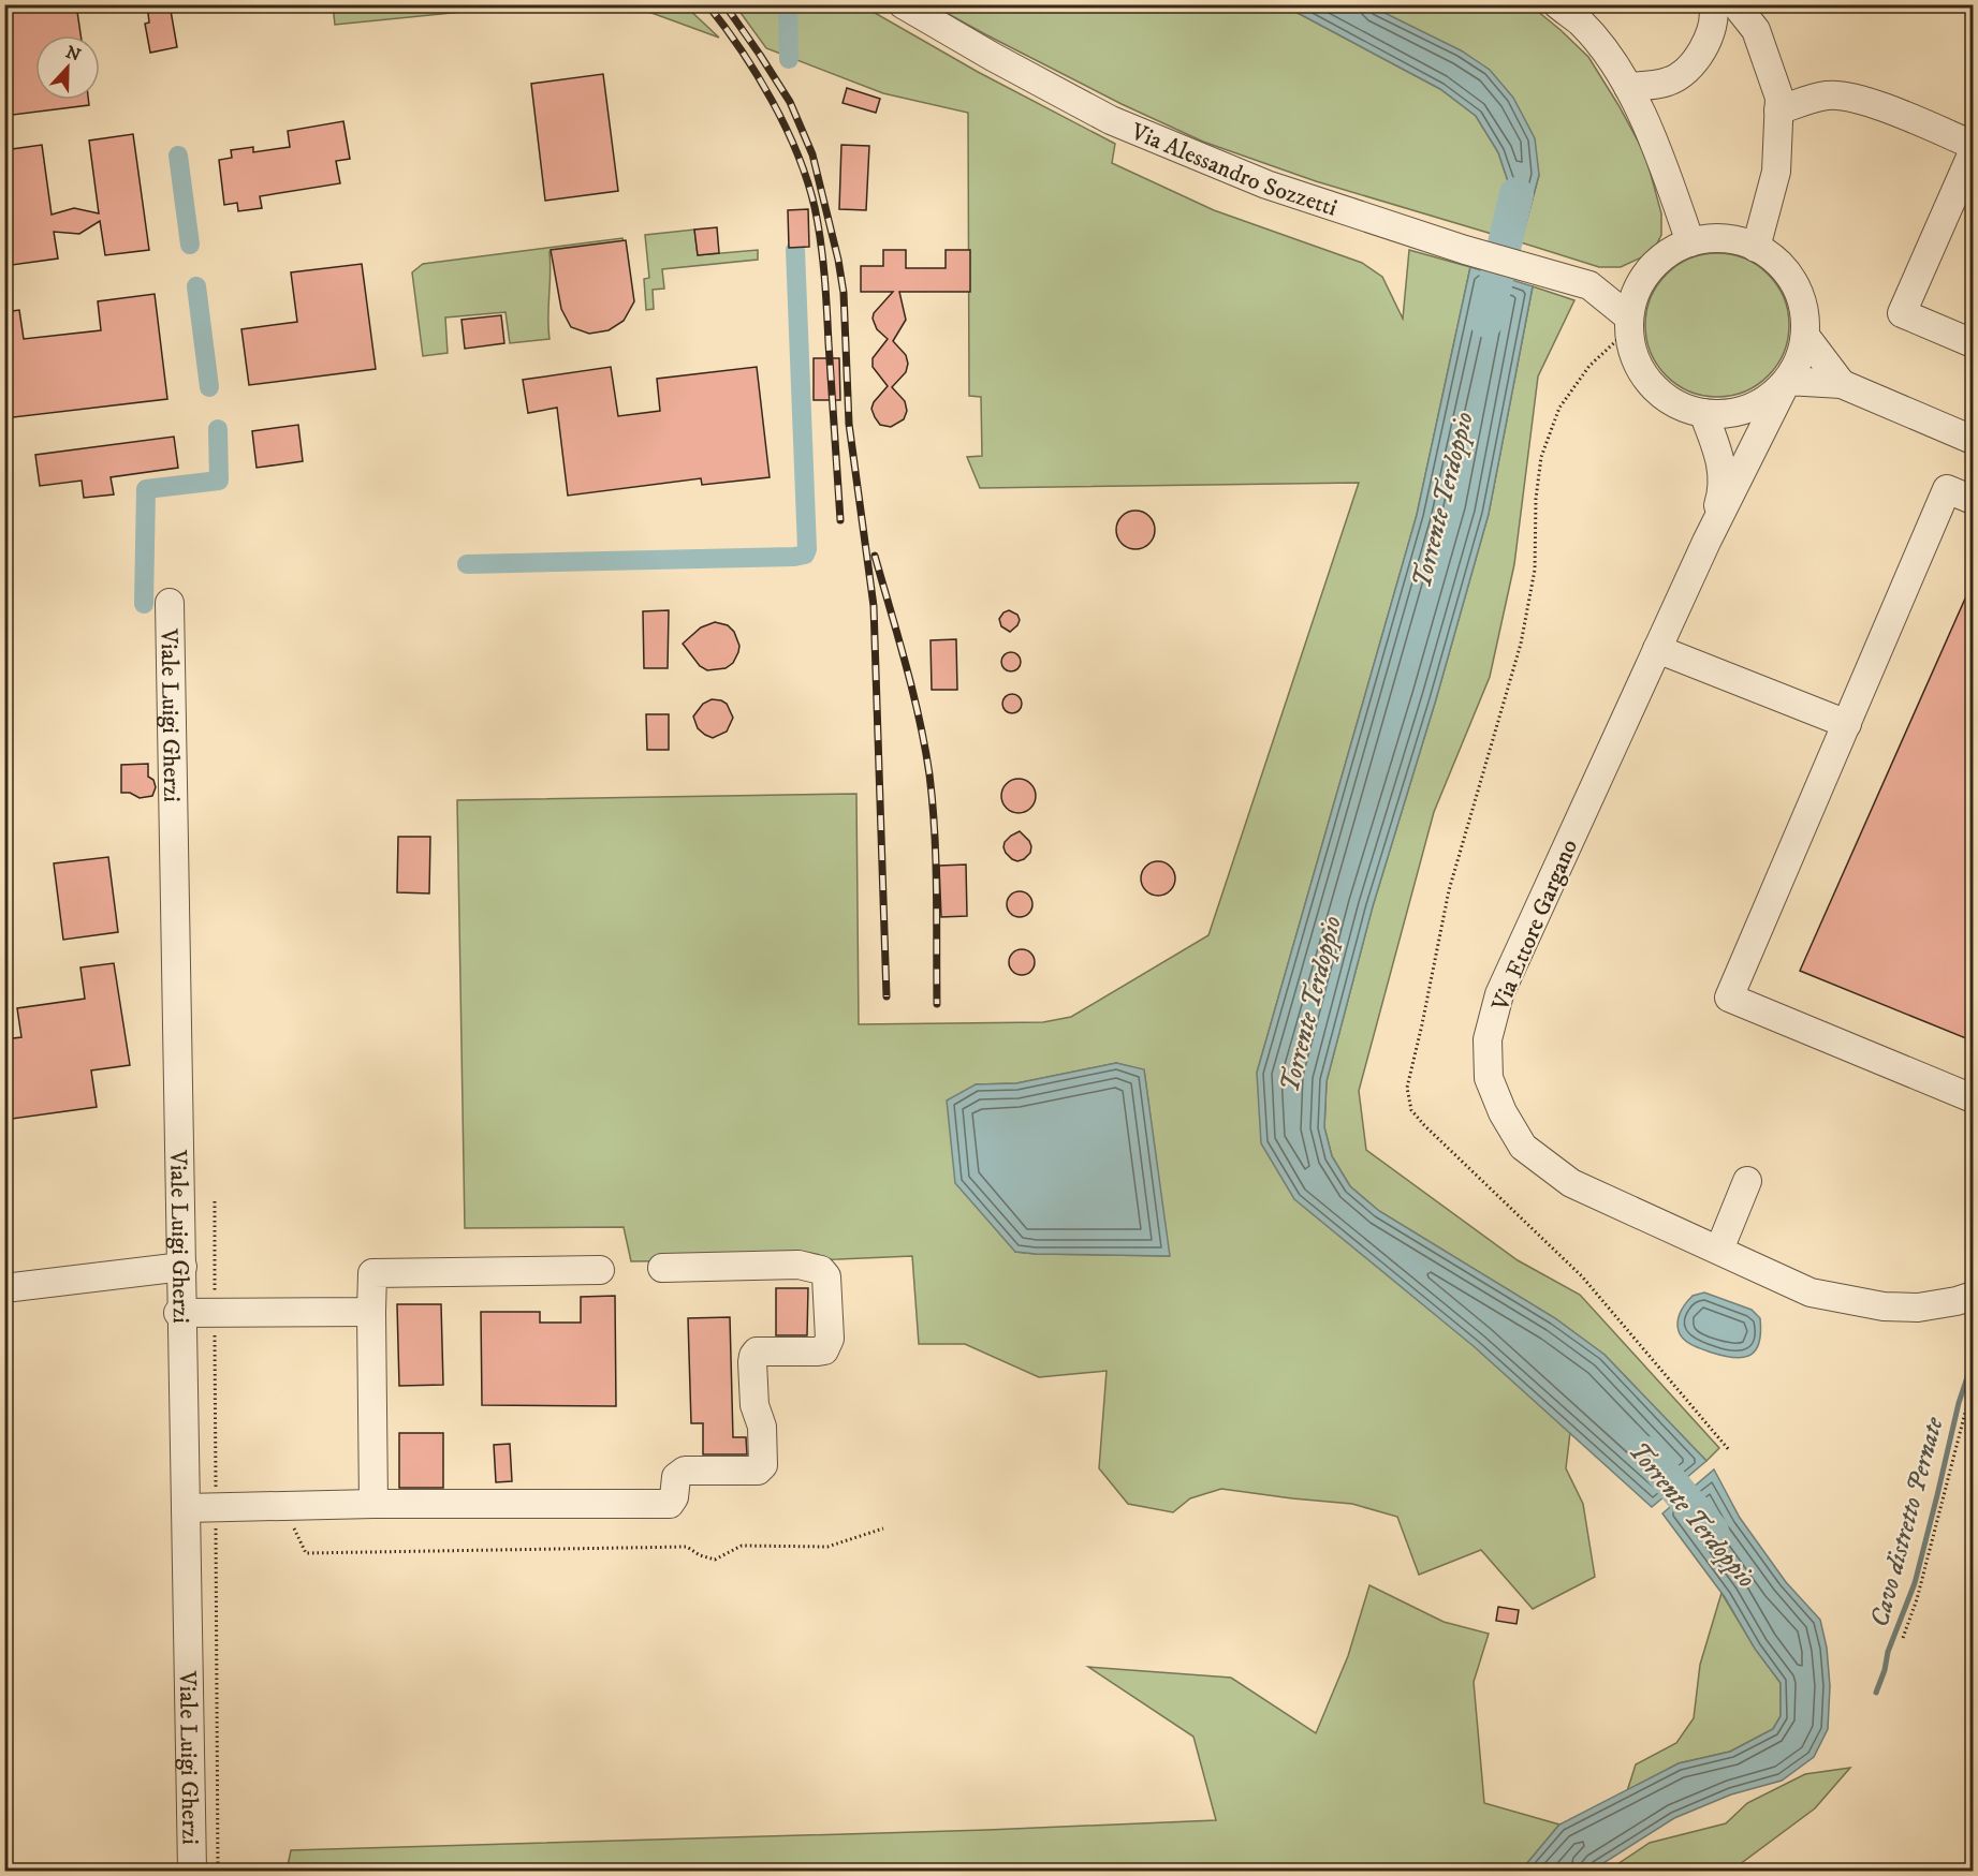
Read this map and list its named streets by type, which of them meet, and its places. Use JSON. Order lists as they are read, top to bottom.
{
  "streets": {
    "street": ["Via Alessandro Sozzetti", "Viale Luigi Gherzi", "Via Ettore Gargano"]
  },
  "crossings": [
    ["Via Alessandro Sozzetti", "Via Ettore Gargano"]
  ],
  "water": ["Torrente Terdoppio", "Cavo distretto Pernate"],
  "north": "top"
}
